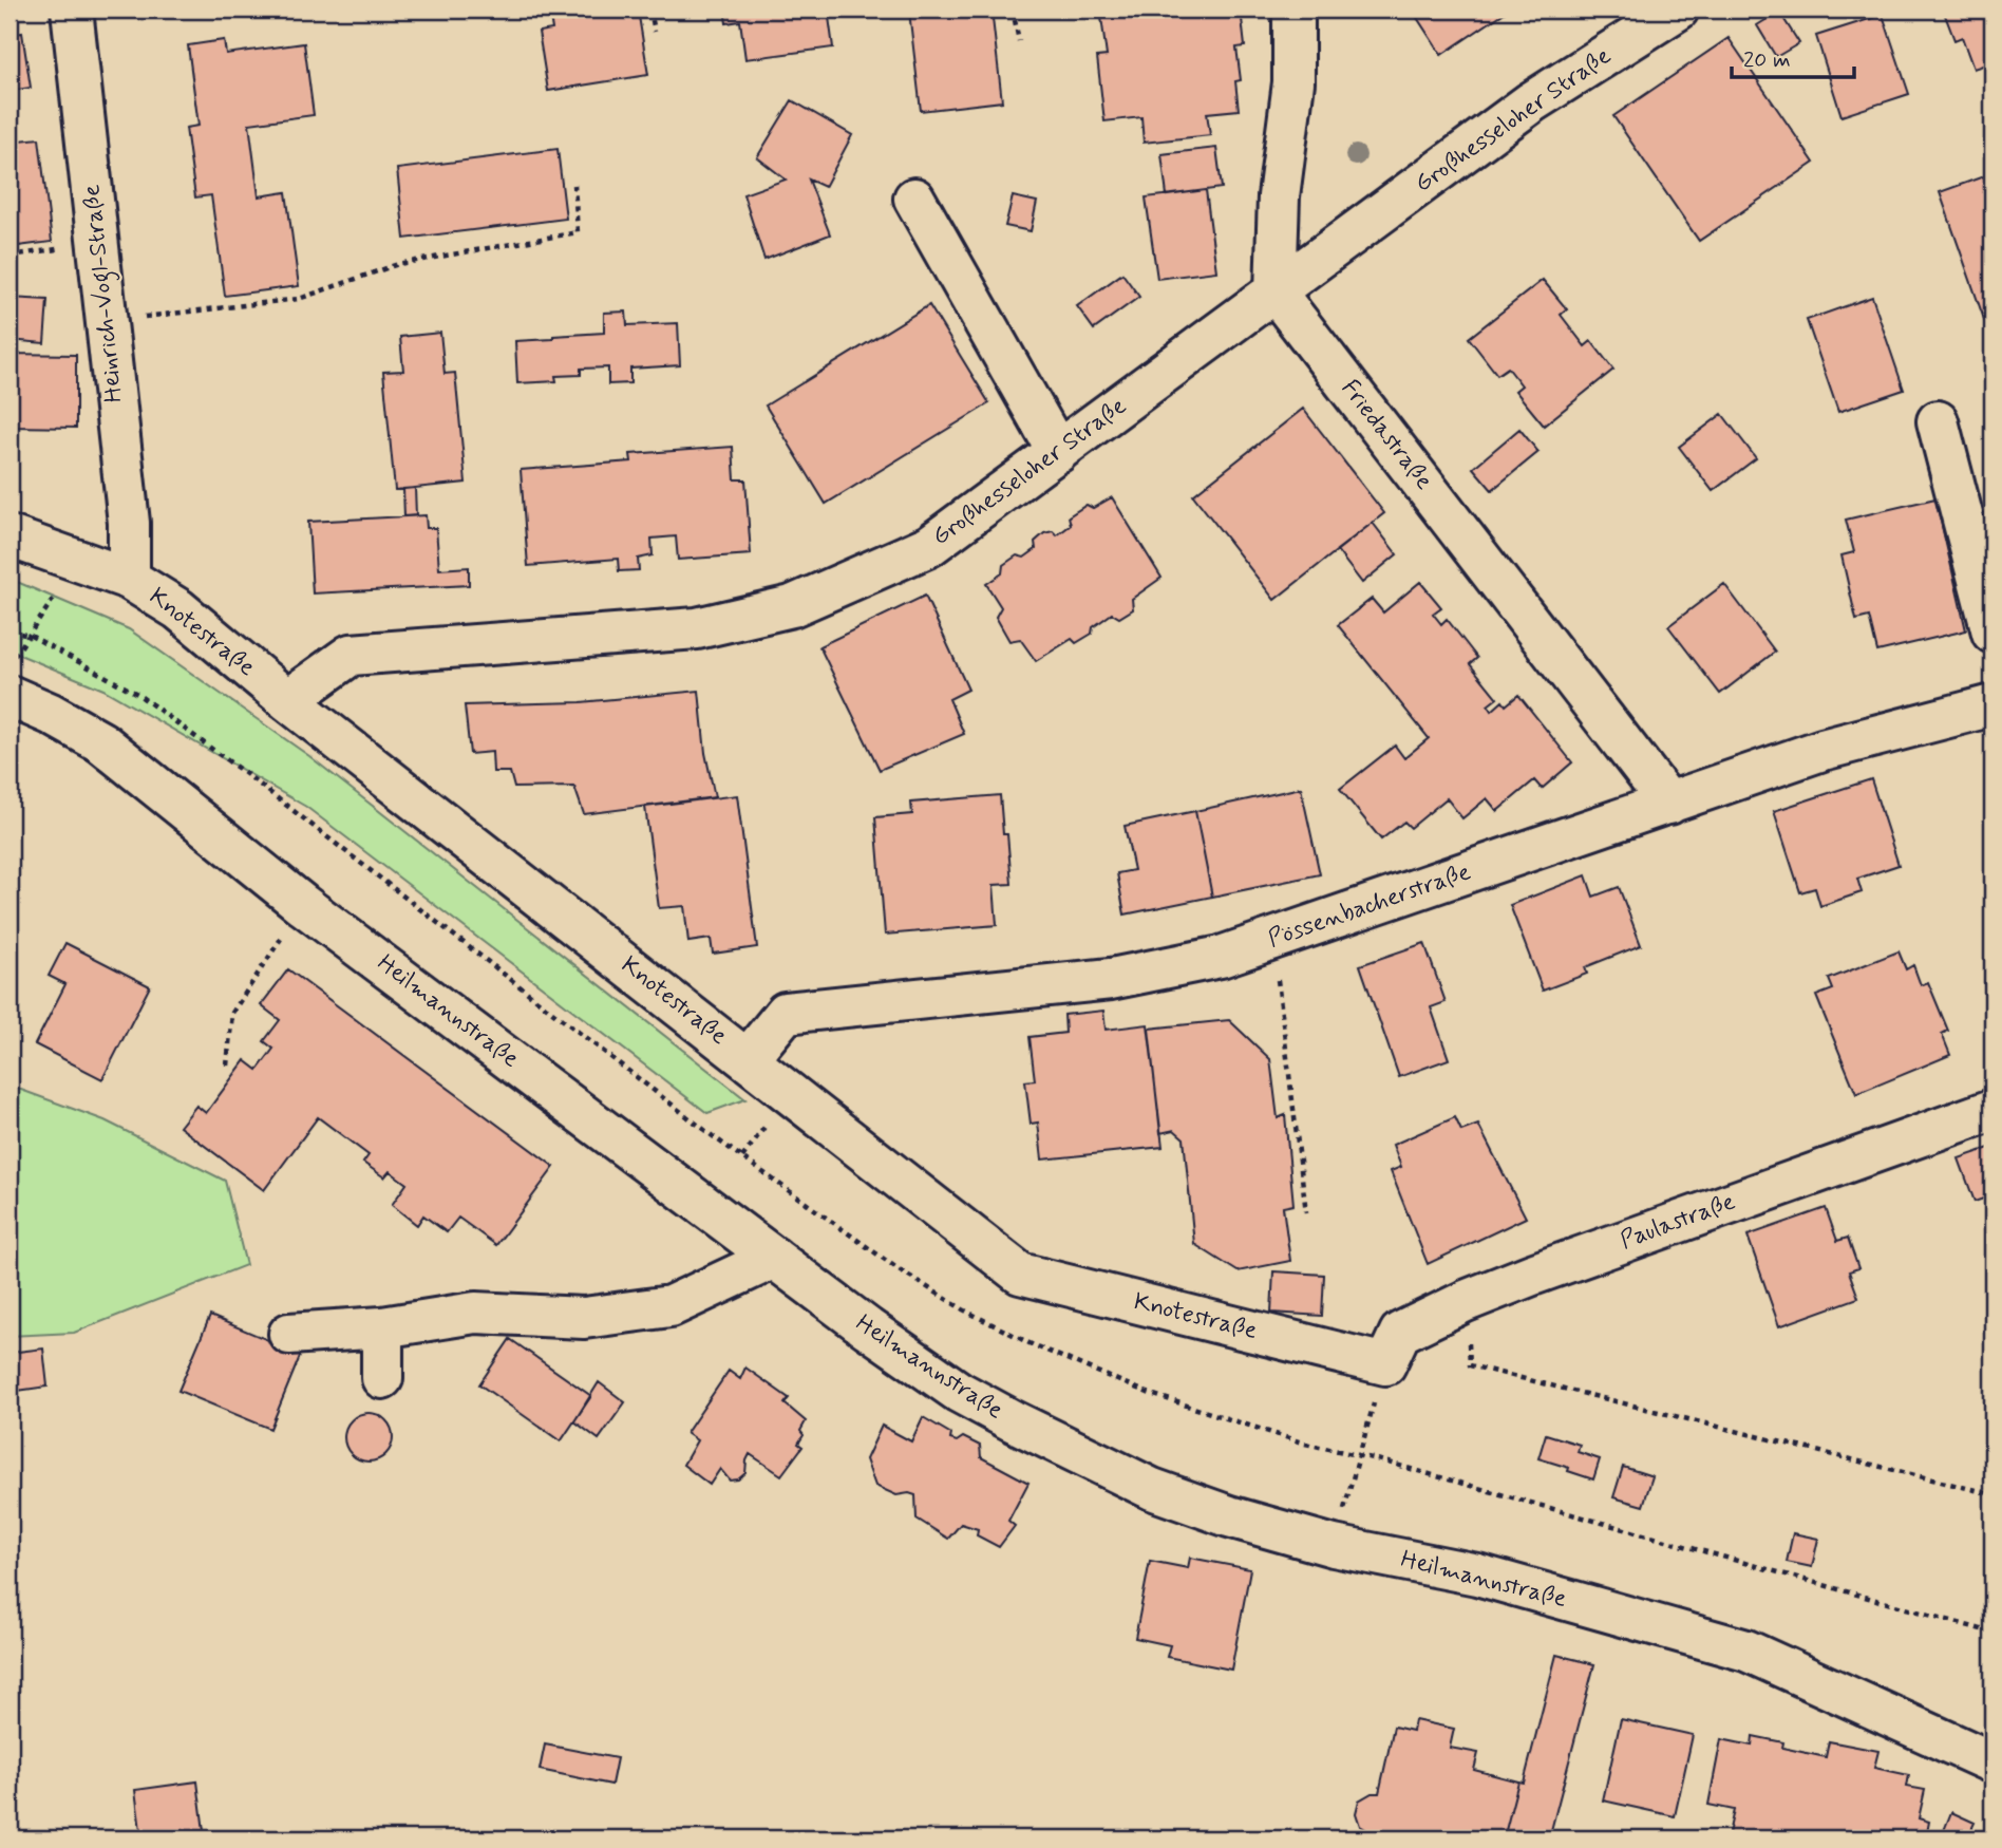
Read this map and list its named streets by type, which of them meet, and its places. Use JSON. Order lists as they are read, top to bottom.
{
  "streets": {
    "street": [
      "Großhesseloher Straße",
      "Heinrich-Vogl-Straße",
      "Friedastraße",
      "Knotestraße",
      "Pössenbacherstraße",
      "Heilmannstraße",
      "Paulastraße"
    ]
  },
  "crossings": [
    ["Großhesseloher Straße", "Friedastraße"],
    ["Großhesseloher Straße", "Knotestraße"],
    ["Heinrich-Vogl-Straße", "Knotestraße"],
    ["Friedastraße", "Pössenbacherstraße"],
    ["Knotestraße", "Pössenbacherstraße"],
    ["Knotestraße", "Paulastraße"]
  ],
  "scale_bar": "20 m"
}
